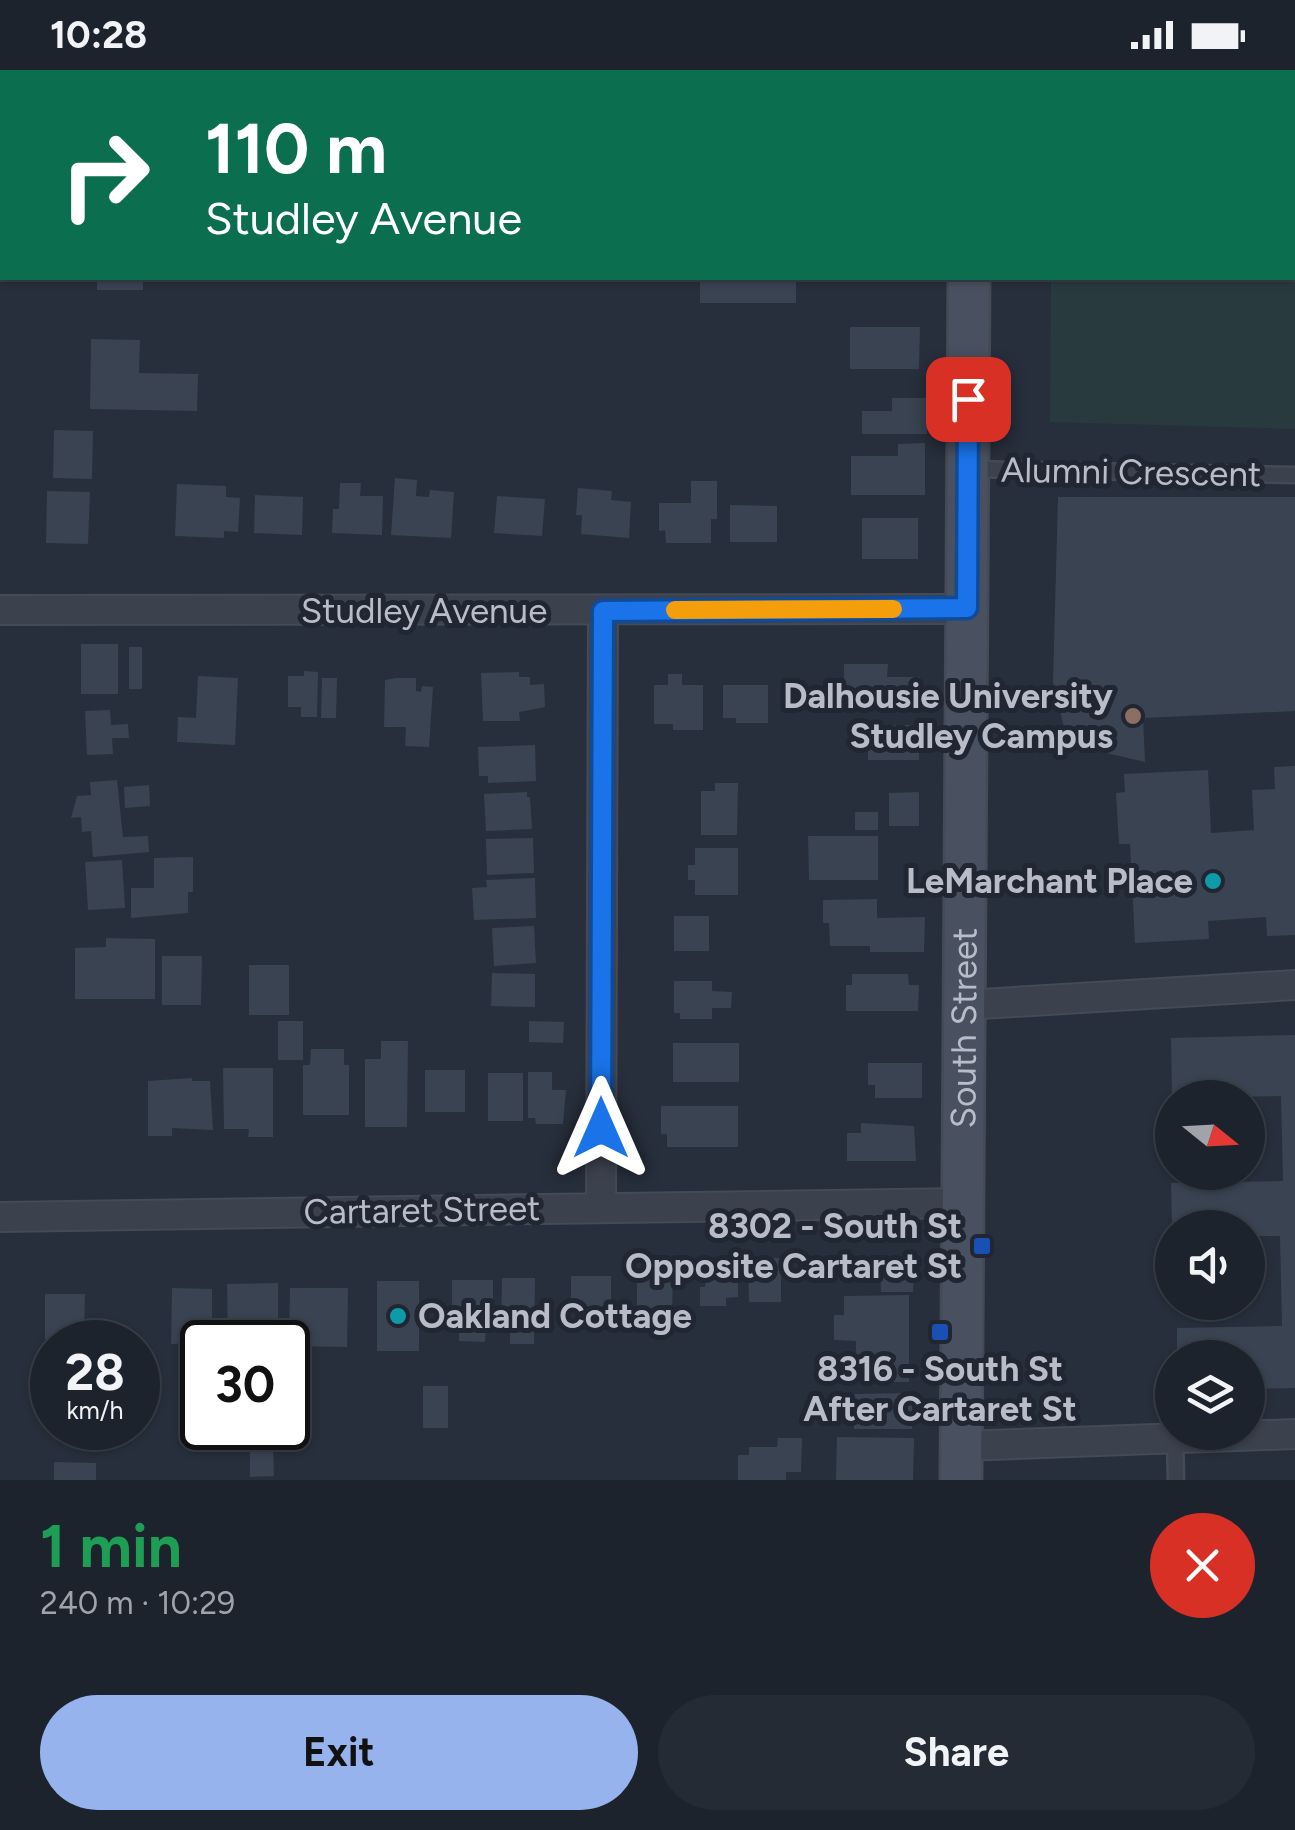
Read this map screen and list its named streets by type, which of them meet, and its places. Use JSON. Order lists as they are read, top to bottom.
{
  "streets": {
    "main road": ["South Street"],
    "street": ["Studley Avenue", "Cartaret Street"],
    "lane": ["Alumni Crescent"]
  },
  "crossings": [
    ["Alumni Crescent", "South Street"],
    ["Studley Avenue", "South Street"],
    ["South Street", "Cartaret Street"]
  ],
  "places": {
    "other": ["Dalhousie University Studley Campus", "LeMarchant Place", "Oakland Cottage"],
    "transit": ["8302 - South St Opposite Cartaret St", "8316 - South St After Cartaret St"]
  },
  "north": "right",
  "page": {
    "status": "10:28",
    "turn": ["110 m", "Studley Avenue"],
    "speed": "28 km/h",
    "limit": "30",
    "heading": ["1 min", "240 m · 10:29"],
    "buttons": ["Exit", "Share"]
  }
}
